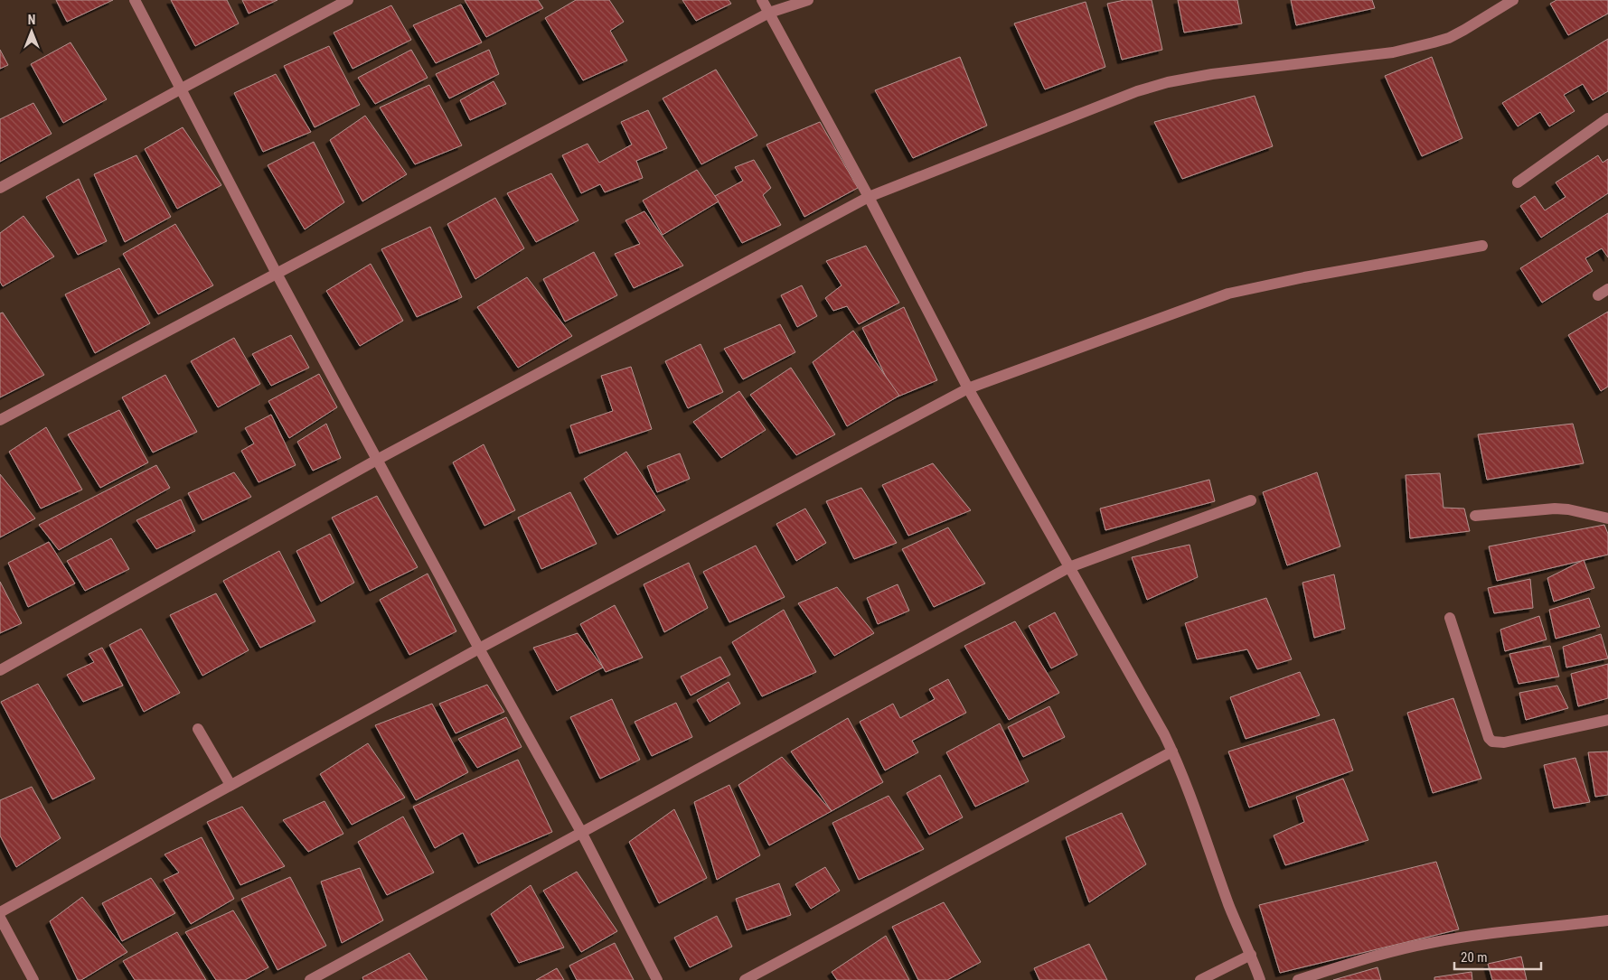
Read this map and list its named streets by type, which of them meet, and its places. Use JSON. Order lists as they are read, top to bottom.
{
  "scale_bar": "20 m",
  "north": "top"
}
